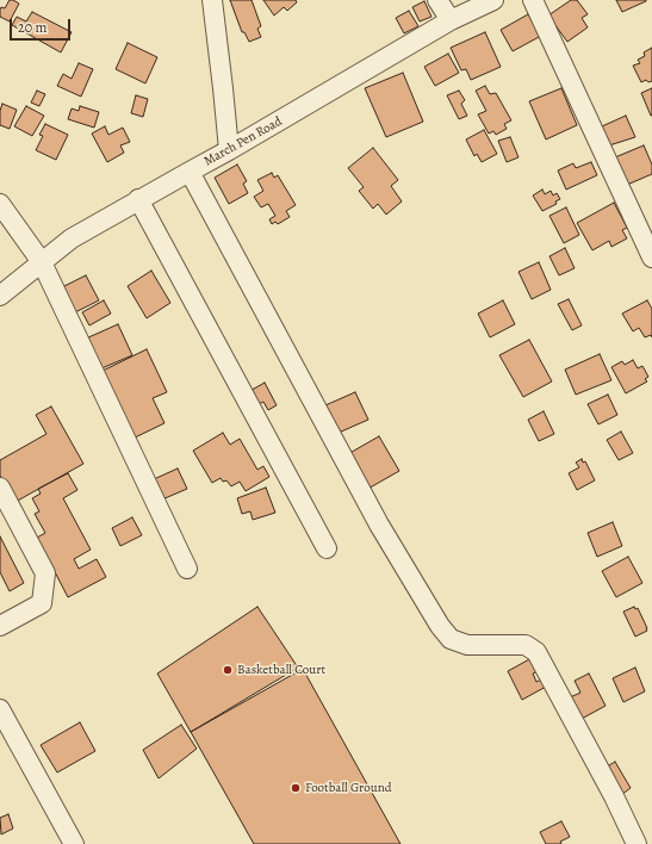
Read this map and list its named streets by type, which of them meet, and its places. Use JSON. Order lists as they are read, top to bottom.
{
  "streets": {
    "street": ["March Pen Road"]
  },
  "places": ["Basketball Court", "Football Ground"],
  "scale_bar": "20 m"
}
